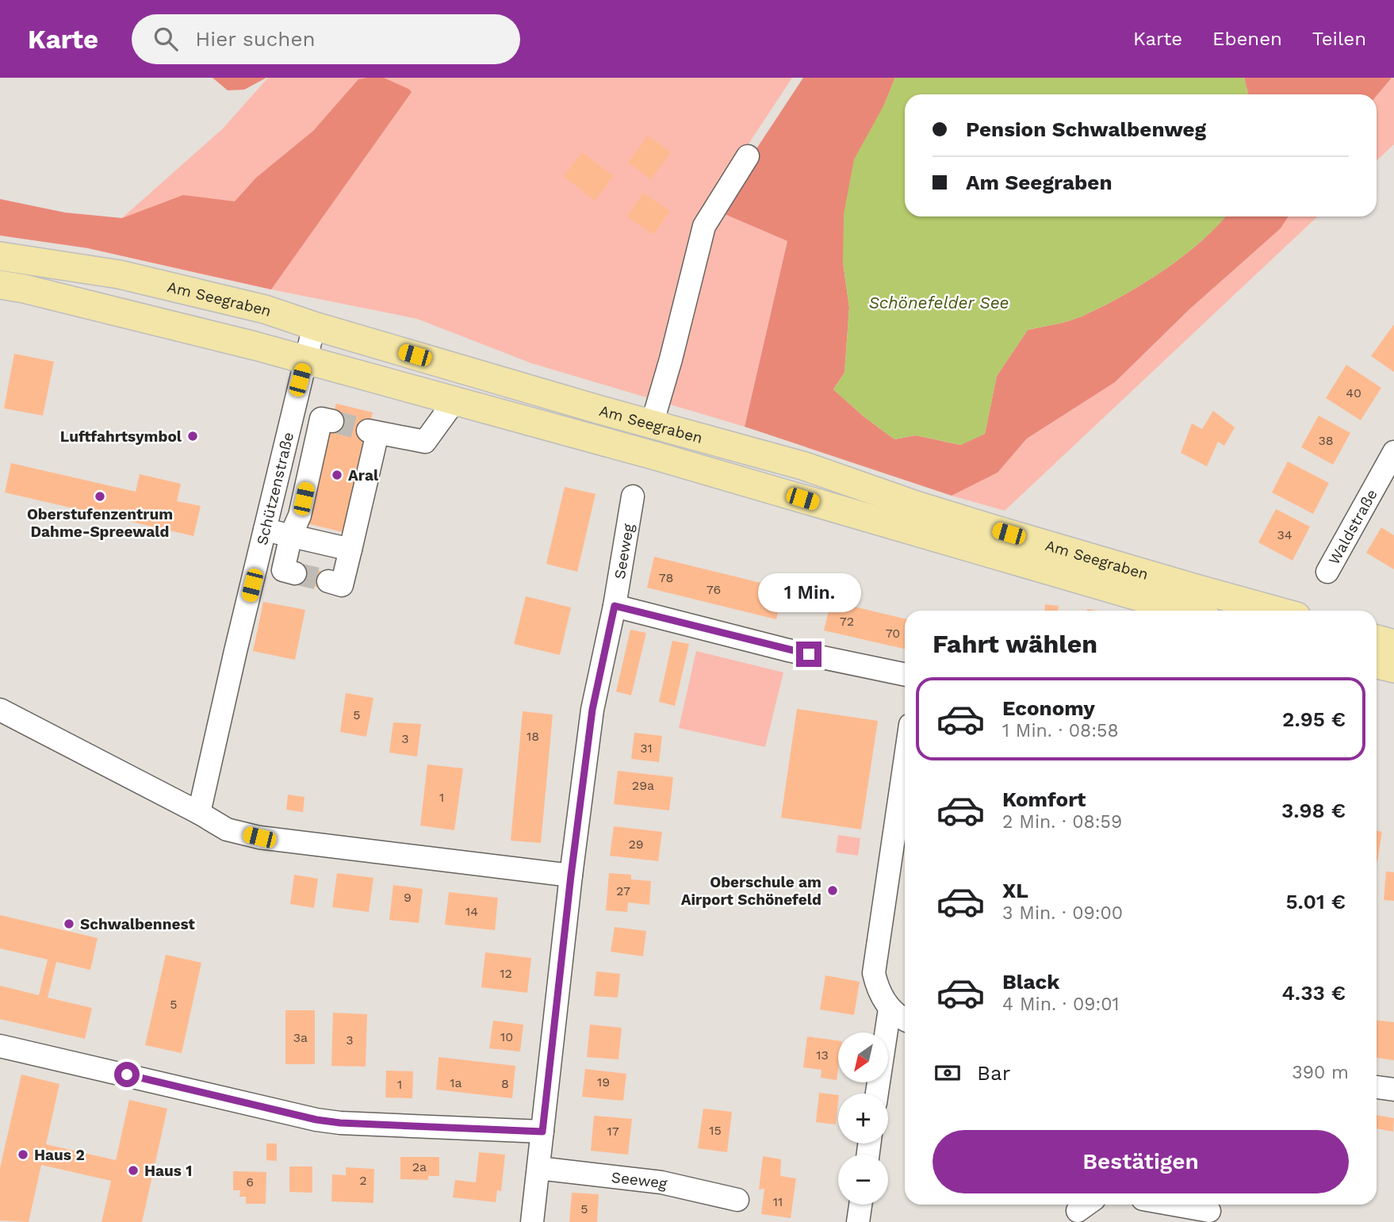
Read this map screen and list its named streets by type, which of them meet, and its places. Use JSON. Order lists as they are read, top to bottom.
{
  "streets": {
    "main road": ["Am Seegraben"],
    "street": ["Schützenstraße", "Waldstraße", "Seeweg"]
  },
  "crossings": [
    ["Am Seegraben", "Schützenstraße"]
  ],
  "water": ["Schönefelder See"],
  "places": [
    "Luftfahrtsymbol",
    "Aral",
    "Oberstufenzentrum Dahme-Spreewald",
    "Oberschule am Airport Schönefeld",
    "Schwalbennest",
    "Haus 2",
    "Haus 1"
  ],
  "house_numbers": [
    "40",
    "38",
    "34",
    "78",
    "76",
    "72",
    "70",
    "5",
    "18",
    "3",
    "31",
    "29a",
    "1",
    "29",
    "27",
    "9",
    "14",
    "12",
    "5",
    "10",
    "3a",
    "3",
    "13",
    "19",
    "1a",
    "8",
    "1",
    "15",
    "17",
    "2a",
    "2",
    "6",
    "11",
    "5"
  ],
  "north": "bottom left",
  "page": {
    "header": "Karte",
    "search": "Hier suchen",
    "nav": ["Karte", "Ebenen", "Teilen"],
    "banner": ["Pension Schwalbenweg", "Am Seegraben"],
    "bubble": "1 Min.",
    "heading": "Fahrt wählen",
    "list": [
      {
        "name": "Economy",
        "note": "1 Min. · 08:58",
        "value": "2.95 €"
      },
      {
        "name": "Komfort",
        "note": "2 Min. · 08:59",
        "value": "3.98 €"
      },
      {
        "name": "XL",
        "note": "3 Min. · 09:00",
        "value": "5.01 €"
      },
      {
        "name": "Black",
        "note": "4 Min. · 09:01",
        "value": "4.33 €"
      }
    ],
    "map_buttons": ["+", "−"],
    "pay": ["Bar", "390 m"],
    "buttons": "Bestätigen"
  }
}
